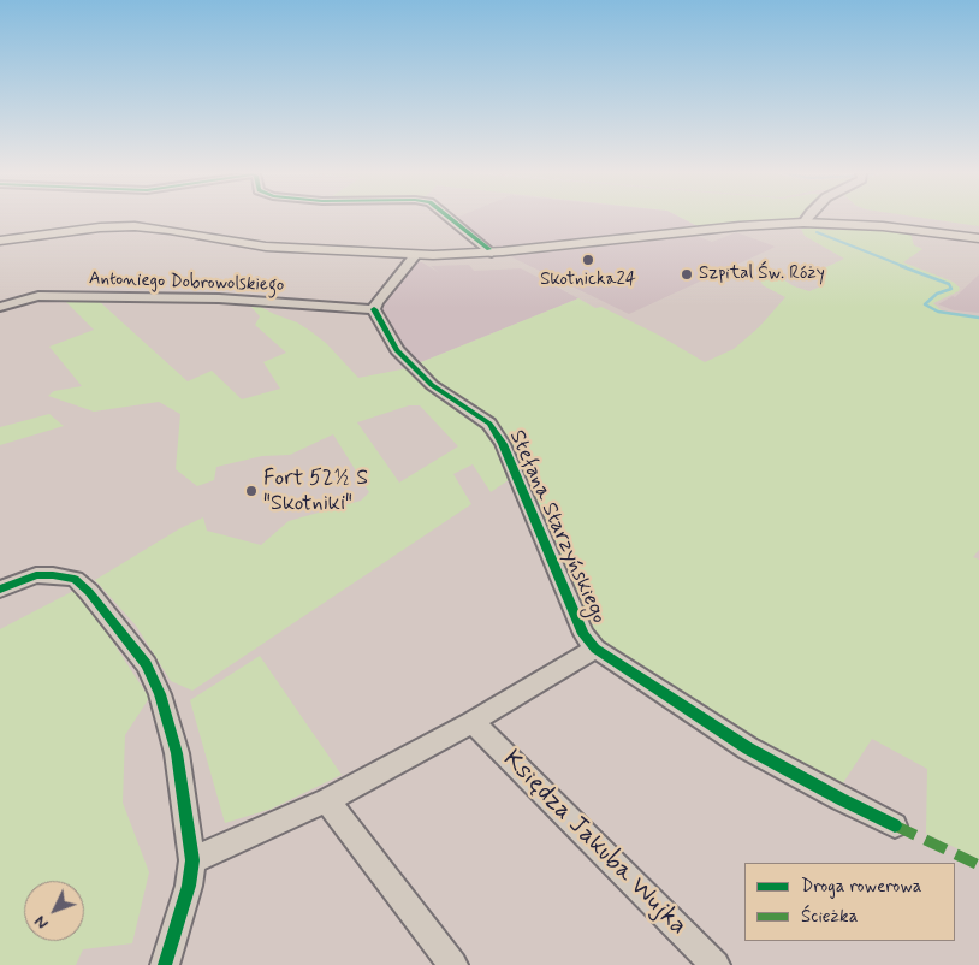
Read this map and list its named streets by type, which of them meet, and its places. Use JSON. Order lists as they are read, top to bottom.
{
  "streets": {
    "street": ["Antoniego Dobrowolskiego", "Stefana Starzyńskiego", "Księdza Jakuba Wujka"]
  },
  "crossings": [
    ["Antoniego Dobrowolskiego", "Stefana Starzyńskiego"]
  ],
  "places": ["Skotnicka24", "Szpital Św. Róży", "Fort 52½ S \"Skotniki\""],
  "legend": ["Droga rowerowa", "Ścieżka"],
  "north": "bottom left"
}
